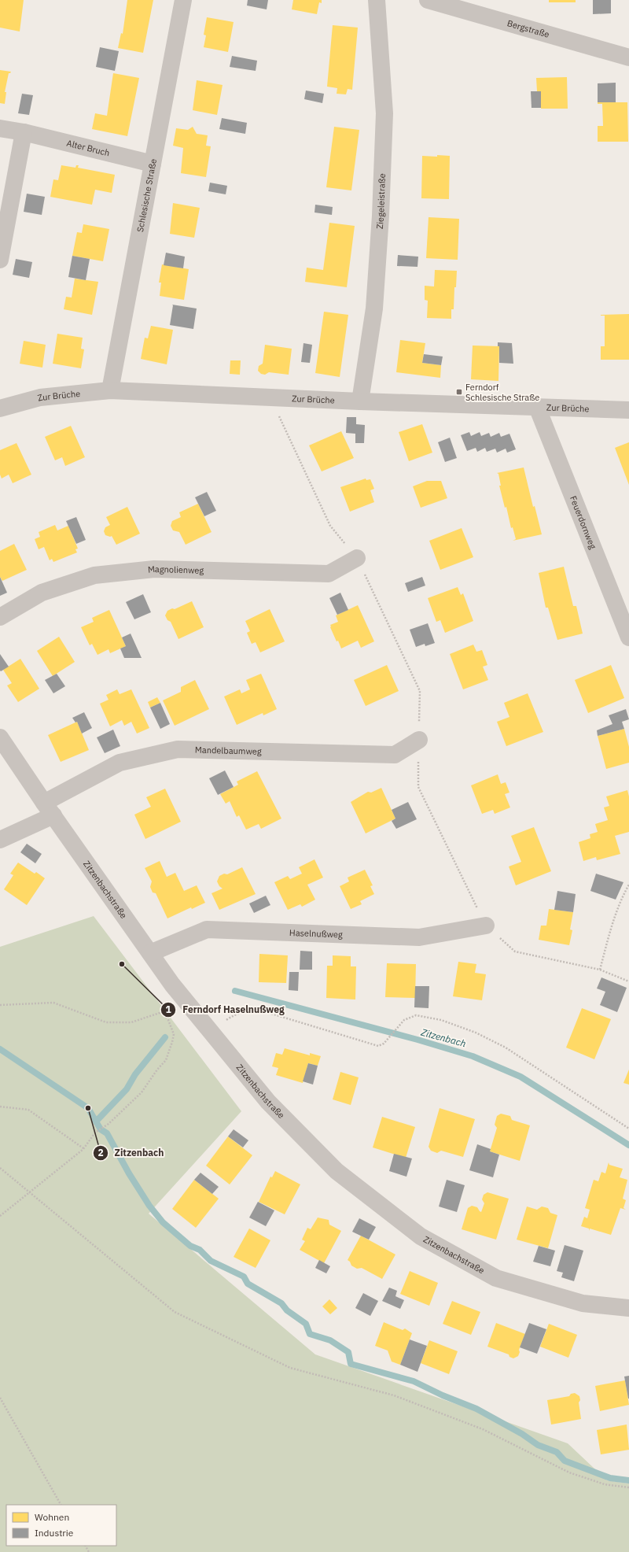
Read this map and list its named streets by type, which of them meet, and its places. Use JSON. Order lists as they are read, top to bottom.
{
  "streets": {
    "street": [
      "Bergstraße",
      "Alter Bruch",
      "Schlesische Straße",
      "Ziegeleistraße",
      "Zur Brüche",
      "Feuerdornweg",
      "Magnolienweg",
      "Mandelbaumweg",
      "Zitzenbachstraße",
      "Haselnußweg"
    ]
  },
  "crossings": [
    ["Alter Bruch", "Schlesische Straße"],
    ["Schlesische Straße", "Zur Brüche"],
    ["Ziegeleistraße", "Zur Brüche"],
    ["Zur Brüche", "Feuerdornweg"],
    ["Mandelbaumweg", "Zitzenbachstraße"],
    ["Zitzenbachstraße", "Haselnußweg"]
  ],
  "water": ["Zitzenbach"],
  "places": {
    "transit": ["Ferndorf Schlesische Straße"],
    "other": ["Ferndorf Haselnußweg", "Zitzenbach"]
  },
  "legend": ["Wohnen", "Industrie"]
}
